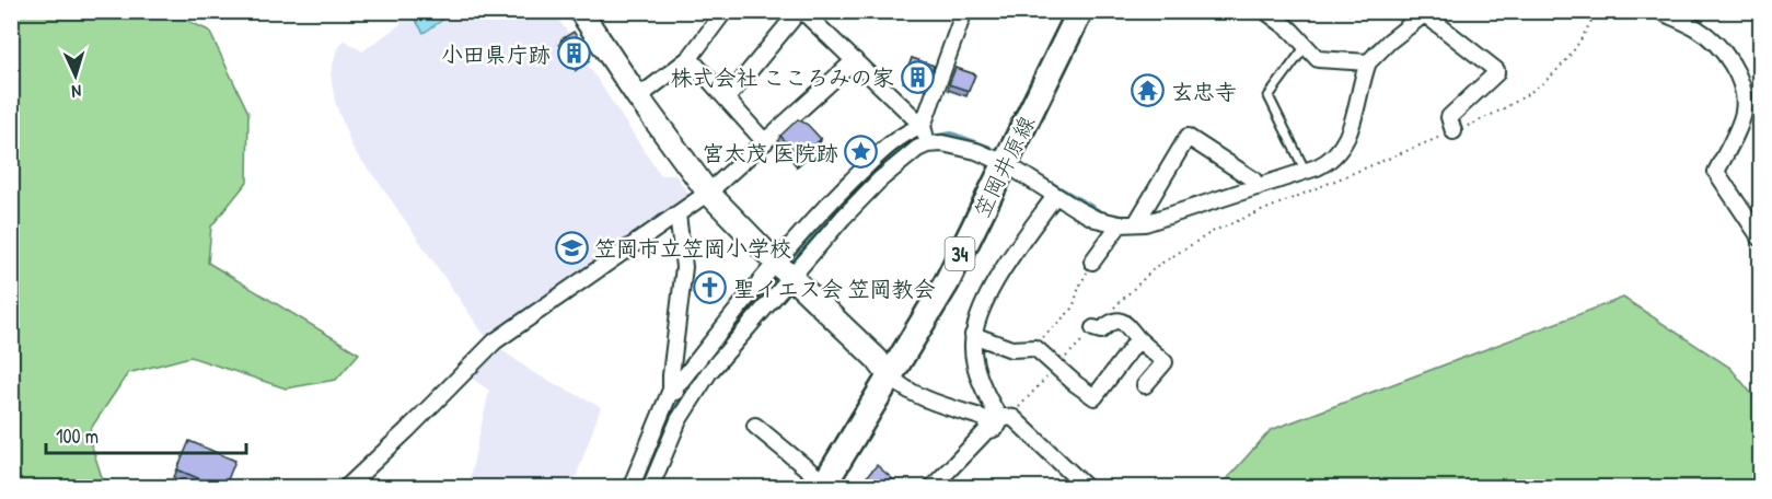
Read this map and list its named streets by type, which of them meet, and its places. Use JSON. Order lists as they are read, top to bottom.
{
  "streets": {
    "main road": ["笠岡井原線", "34"]
  },
  "places": {
    "building": ["小田県庁跡", "株式会社 こころみの家"],
    "temple": ["玄忠寺"],
    "place": ["宮太茂 医院跡"],
    "school or university": ["笠岡市立笠岡小学校"],
    "church": ["聖イエス会 笠岡教会"]
  },
  "scale_bar": "100 m",
  "north": "bottom"
}
